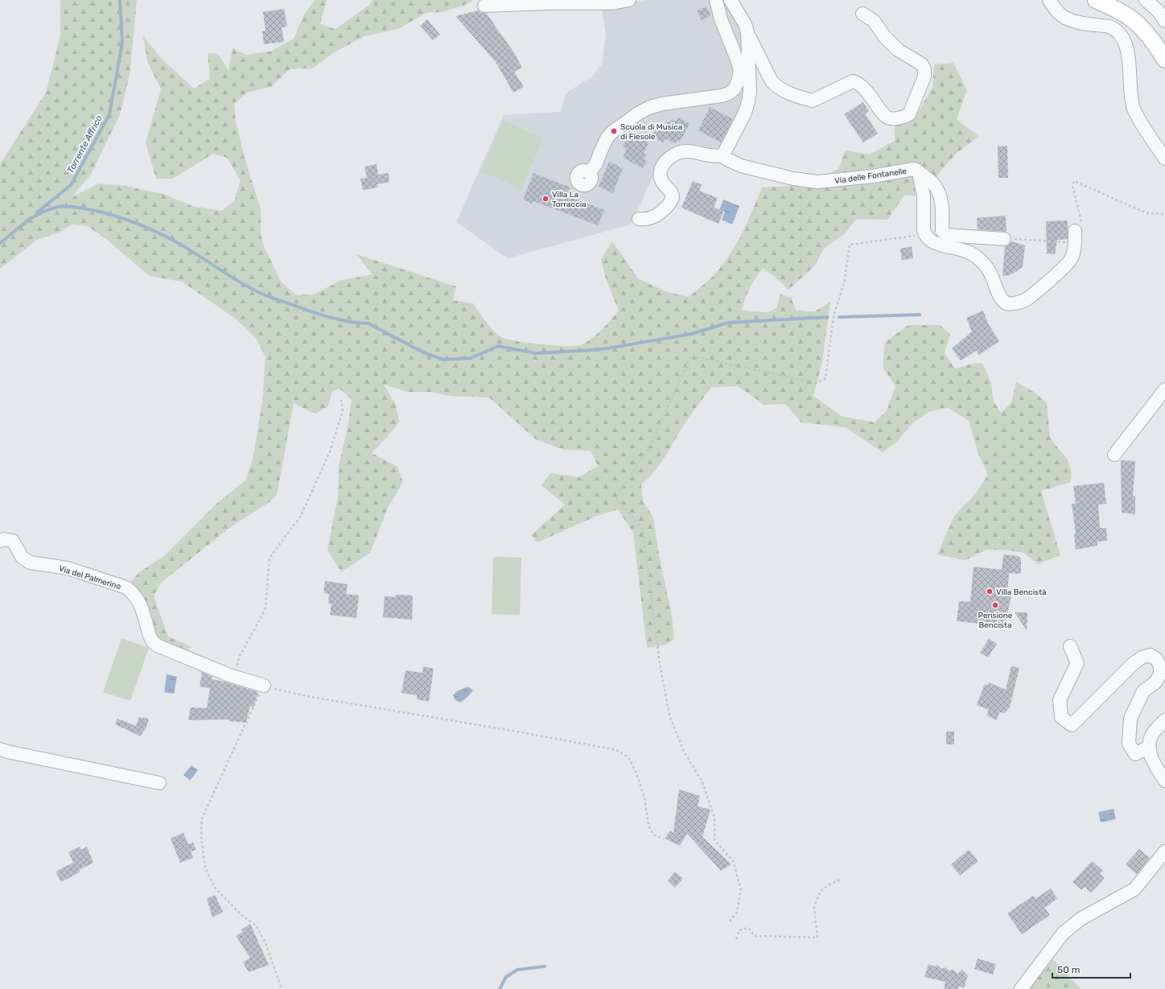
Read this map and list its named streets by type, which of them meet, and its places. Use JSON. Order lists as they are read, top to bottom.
{
  "streets": {
    "street": ["Via delle Fontanelle", "Via del Palmerino"]
  },
  "water": ["Torrente Affrico"],
  "places": [
    "Scuola di Musica di Fiesole",
    "Villa La Torraccia",
    "Villa Bencistà",
    "Pensione Bencista"
  ],
  "scale_bar": "50 m"
}
